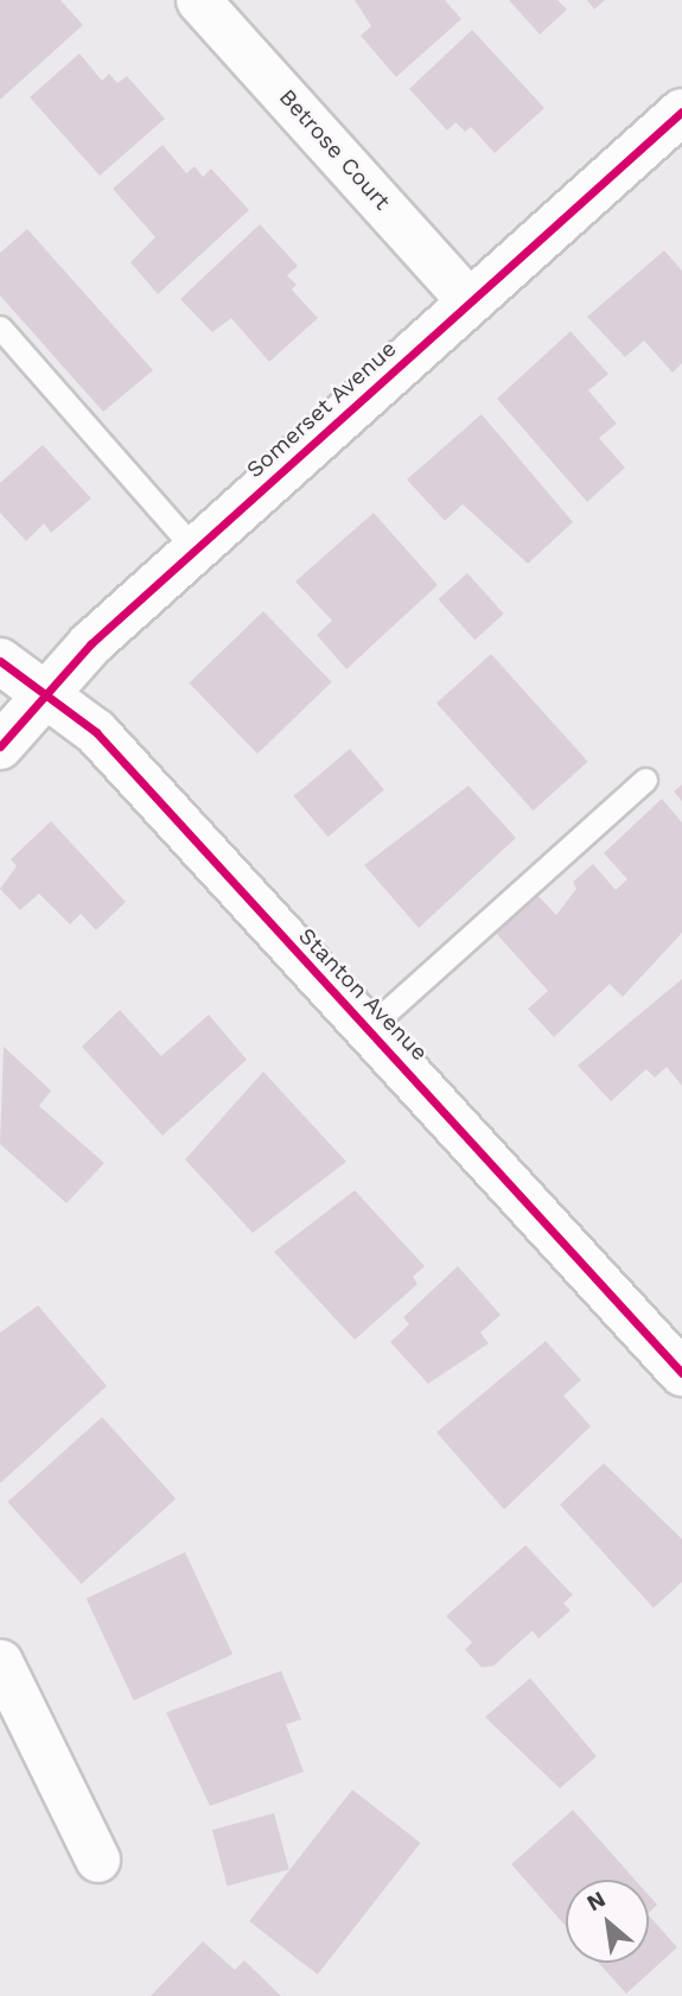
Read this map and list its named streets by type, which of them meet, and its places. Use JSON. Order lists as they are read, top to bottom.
{
  "streets": {
    "street": ["Betrose Court", "Somerset Avenue", "Stanton Avenue"]
  },
  "crossings": [
    ["Betrose Court", "Somerset Avenue"],
    ["Somerset Avenue", "Stanton Avenue"]
  ],
  "north": "top left"
}
